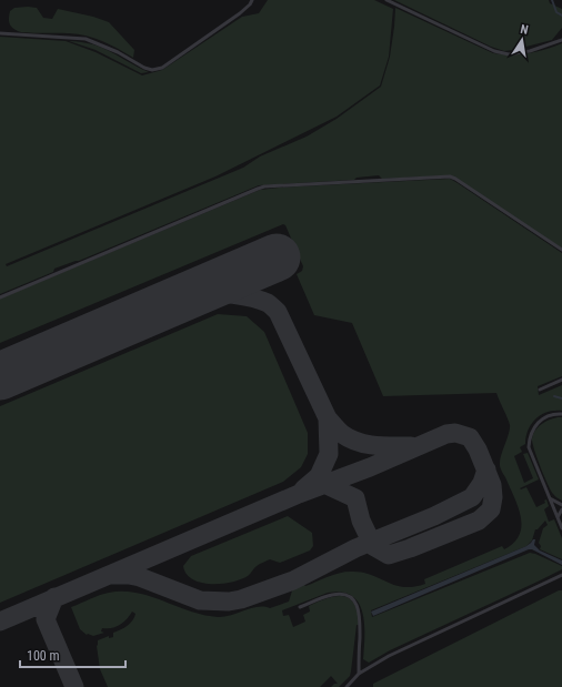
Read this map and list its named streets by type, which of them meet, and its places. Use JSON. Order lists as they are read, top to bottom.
{
  "scale_bar": "100 m",
  "north": "top"
}
